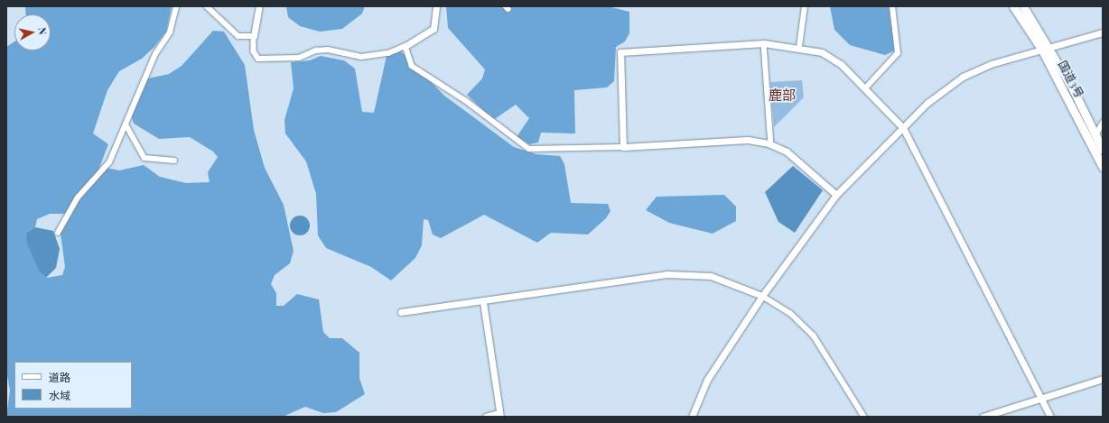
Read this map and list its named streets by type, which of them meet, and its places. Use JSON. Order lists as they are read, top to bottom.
{
  "streets": {
    "highway": ["国道3号"]
  },
  "districts": ["鹿部"],
  "legend": ["道路", "水域"],
  "north": "right"
}
